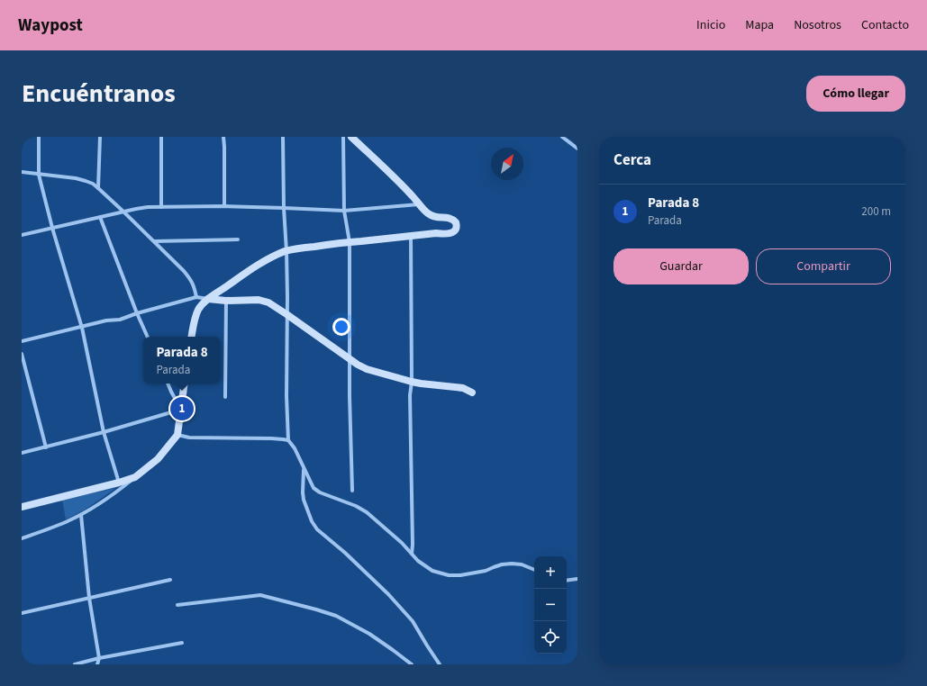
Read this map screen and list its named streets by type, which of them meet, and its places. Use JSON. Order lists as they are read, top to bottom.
{
  "north": "top right",
  "page": {
    "header": "Waypost",
    "nav": [
      "Inicio",
      "Mapa",
      "Nosotros",
      "Contacto"
    ],
    "title": "Encuéntranos",
    "buttons": [
      "Cómo llegar",
      ["Guardar", "Compartir"]
    ],
    "heading": "Cerca",
    "list": [
      {
        "mark": "1",
        "name": "Parada 8",
        "note": "Parada",
        "value": "200 m"
      }
    ],
    "popup": ["Parada 8", "Parada"],
    "pins": "1",
    "map_buttons": ["+", "−"]
  }
}
